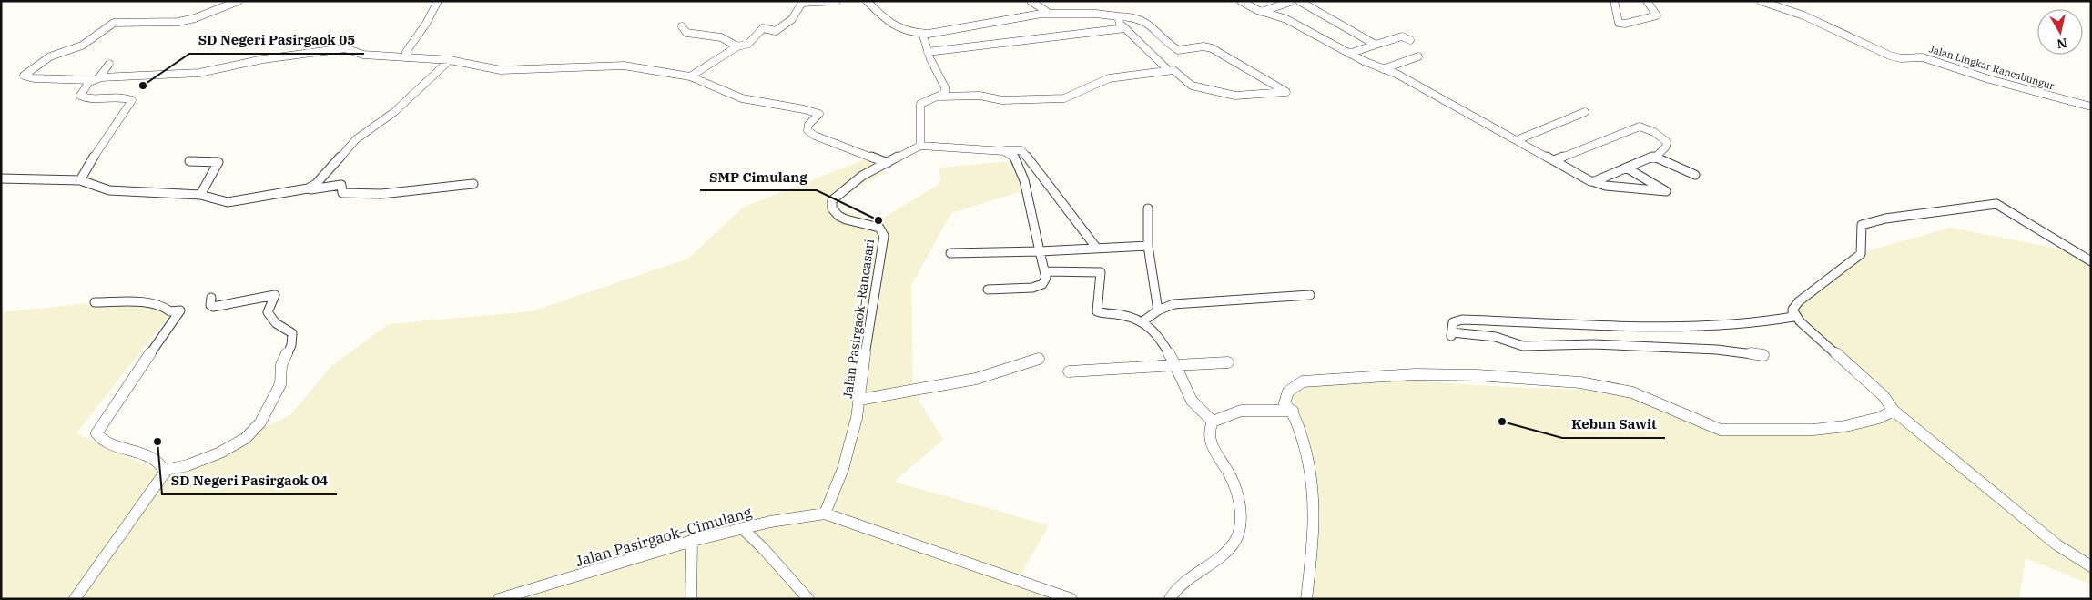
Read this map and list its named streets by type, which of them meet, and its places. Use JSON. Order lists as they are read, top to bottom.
{
  "streets": {
    "street": ["Jalan Lingkar Rancabungur", "Jalan Pasirgaok–Rancasari", "Jalan Pasirgaok–Cimulang"]
  },
  "crossings": [
    ["Jalan Pasirgaok–Rancasari", "Jalan Pasirgaok–Cimulang"]
  ],
  "places": [
    "SD Negeri Pasirgaok 05",
    "SMP Cimulang",
    "Kebun Sawit",
    "SD Negeri Pasirgaok 04"
  ],
  "north": "bottom"
}
